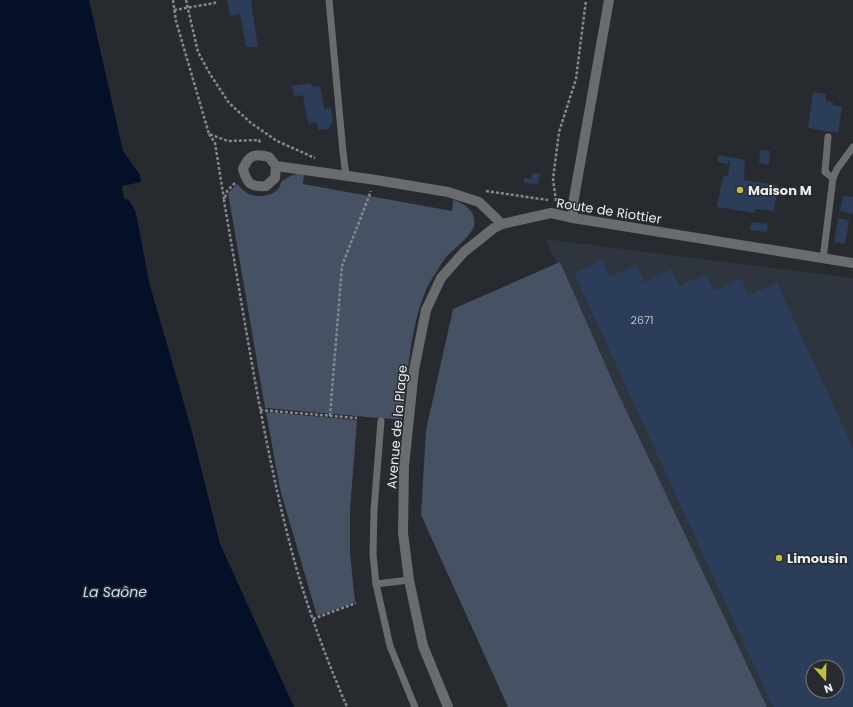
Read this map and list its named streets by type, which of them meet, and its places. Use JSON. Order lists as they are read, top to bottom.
{
  "streets": {
    "street": ["Route de Riottier", "Avenue de la Plage"]
  },
  "crossings": [
    ["Route de Riottier", "Avenue de la Plage"]
  ],
  "water": ["La Saône"],
  "places": ["Maison M", "Limousin"],
  "house_numbers": ["2671"],
  "north": "bottom"
}
